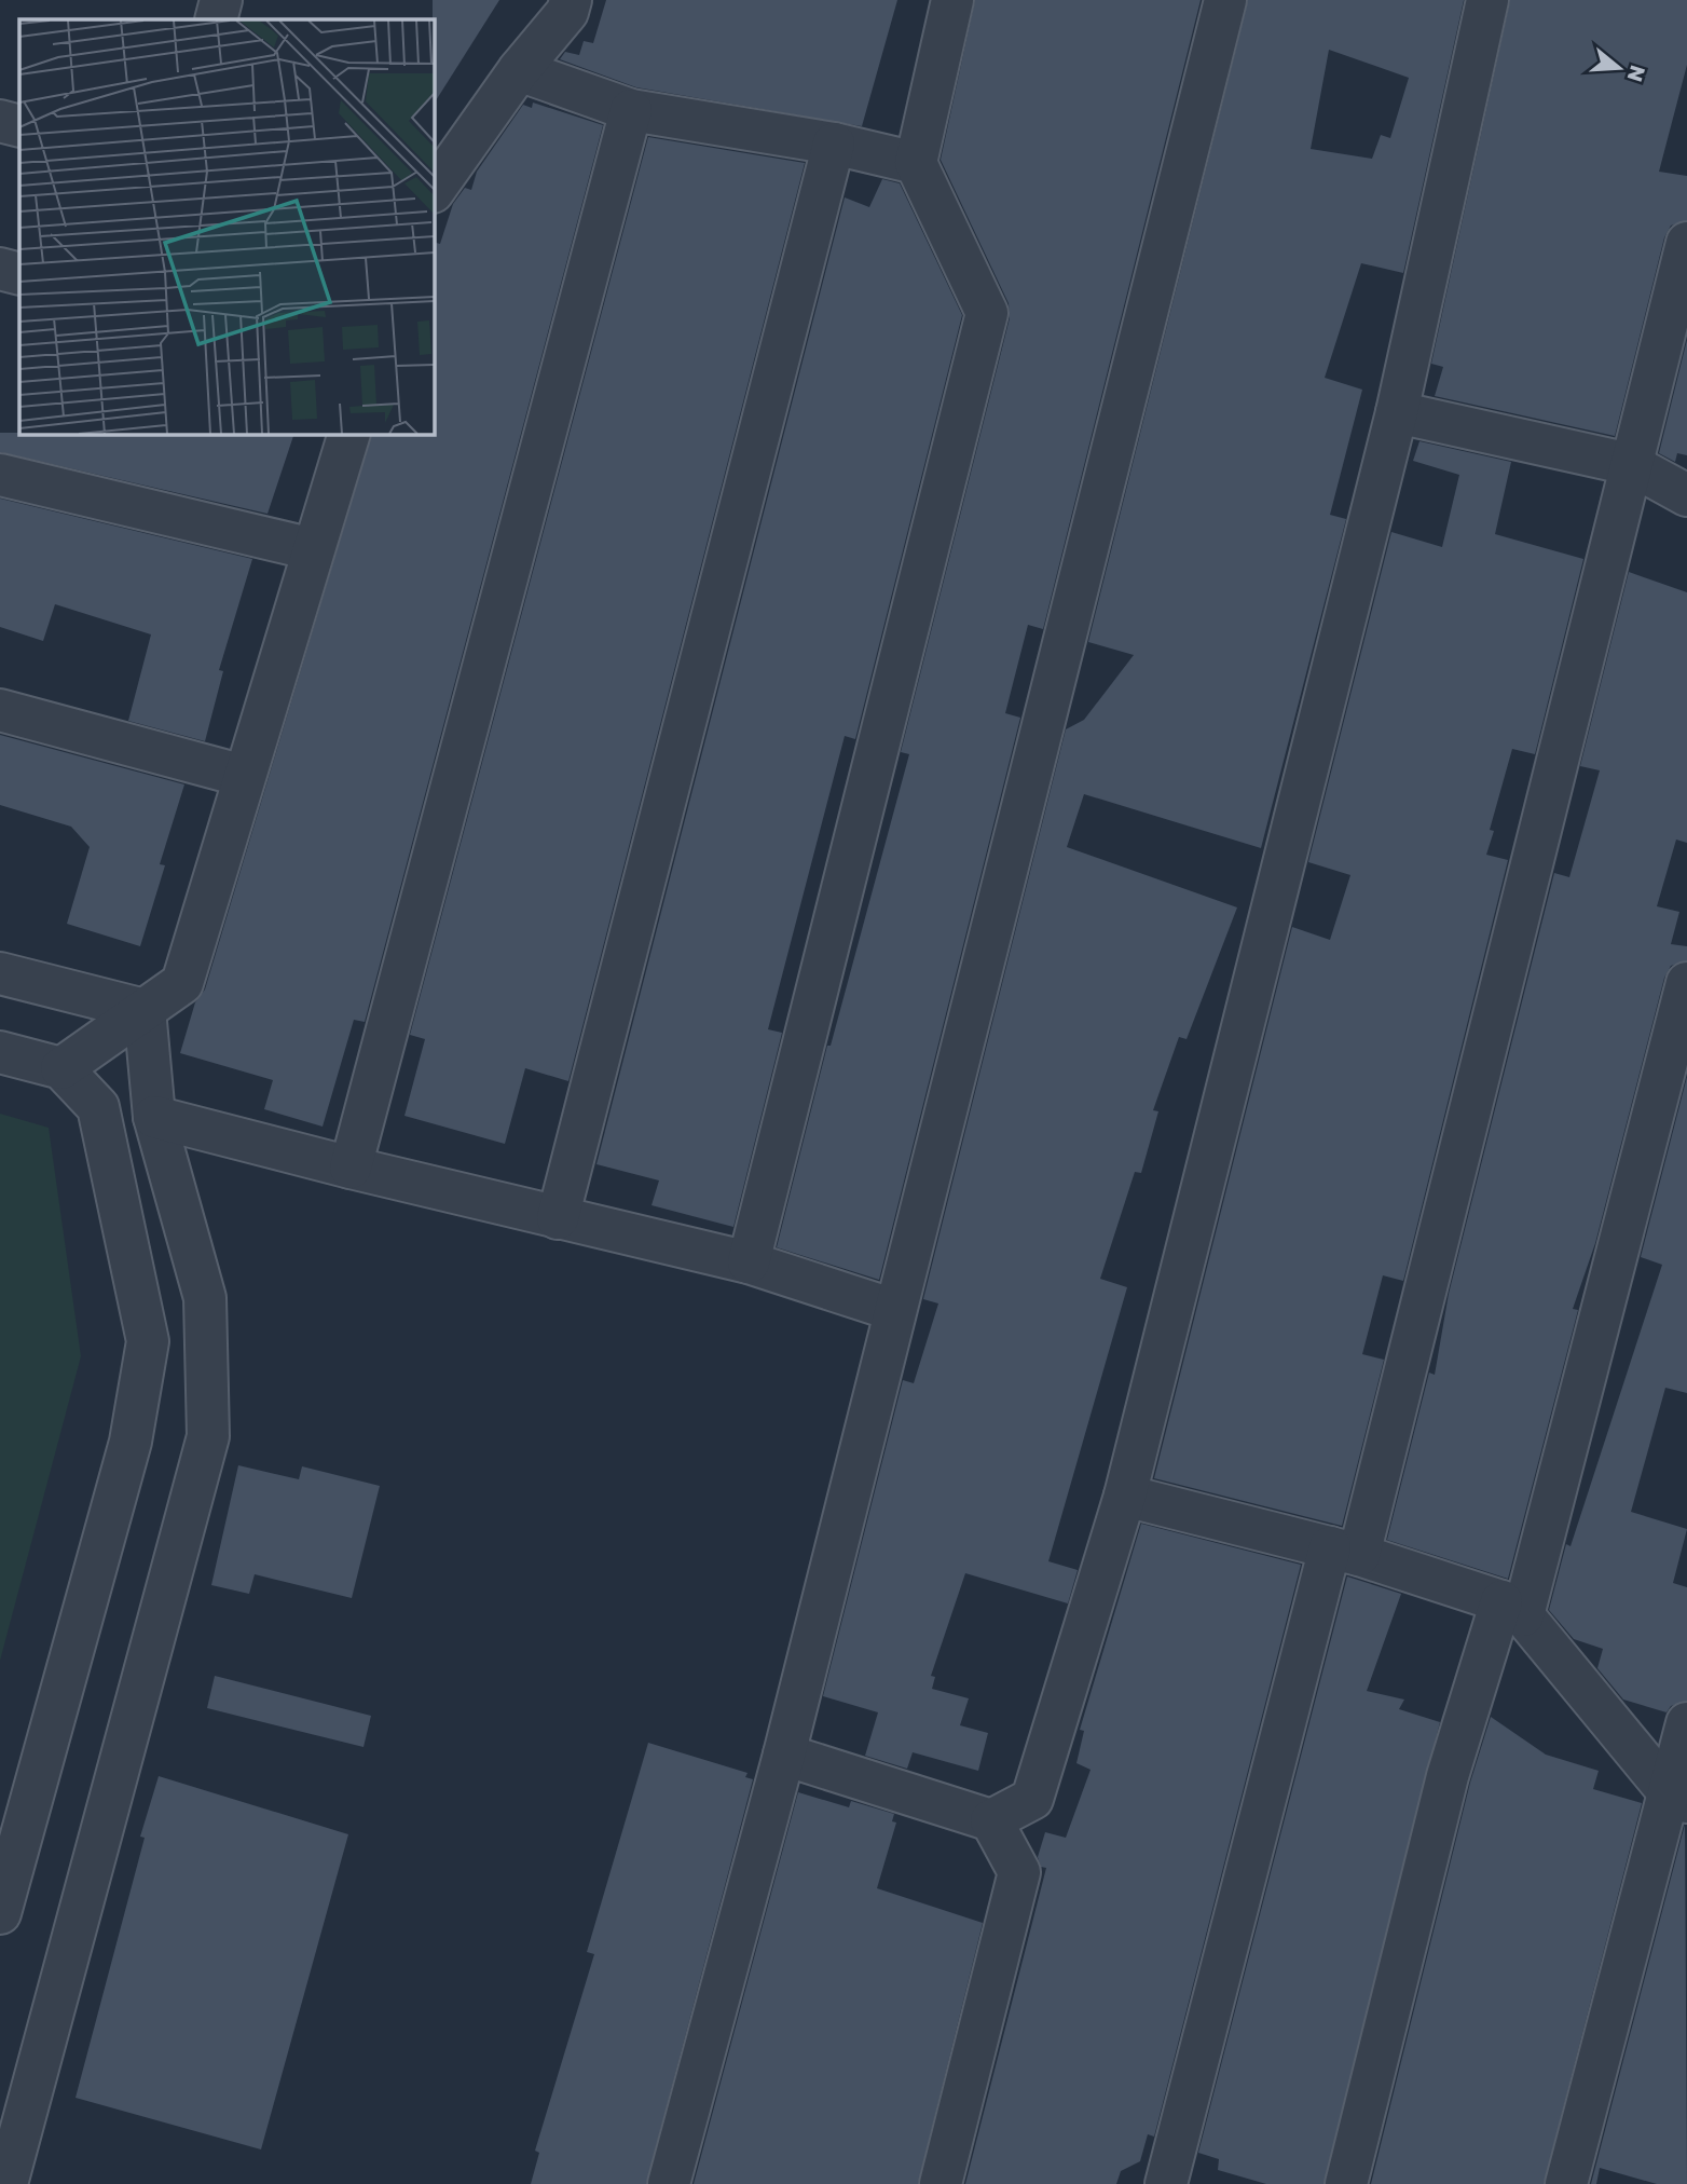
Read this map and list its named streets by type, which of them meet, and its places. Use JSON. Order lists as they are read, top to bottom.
{
  "north": "right"
}
